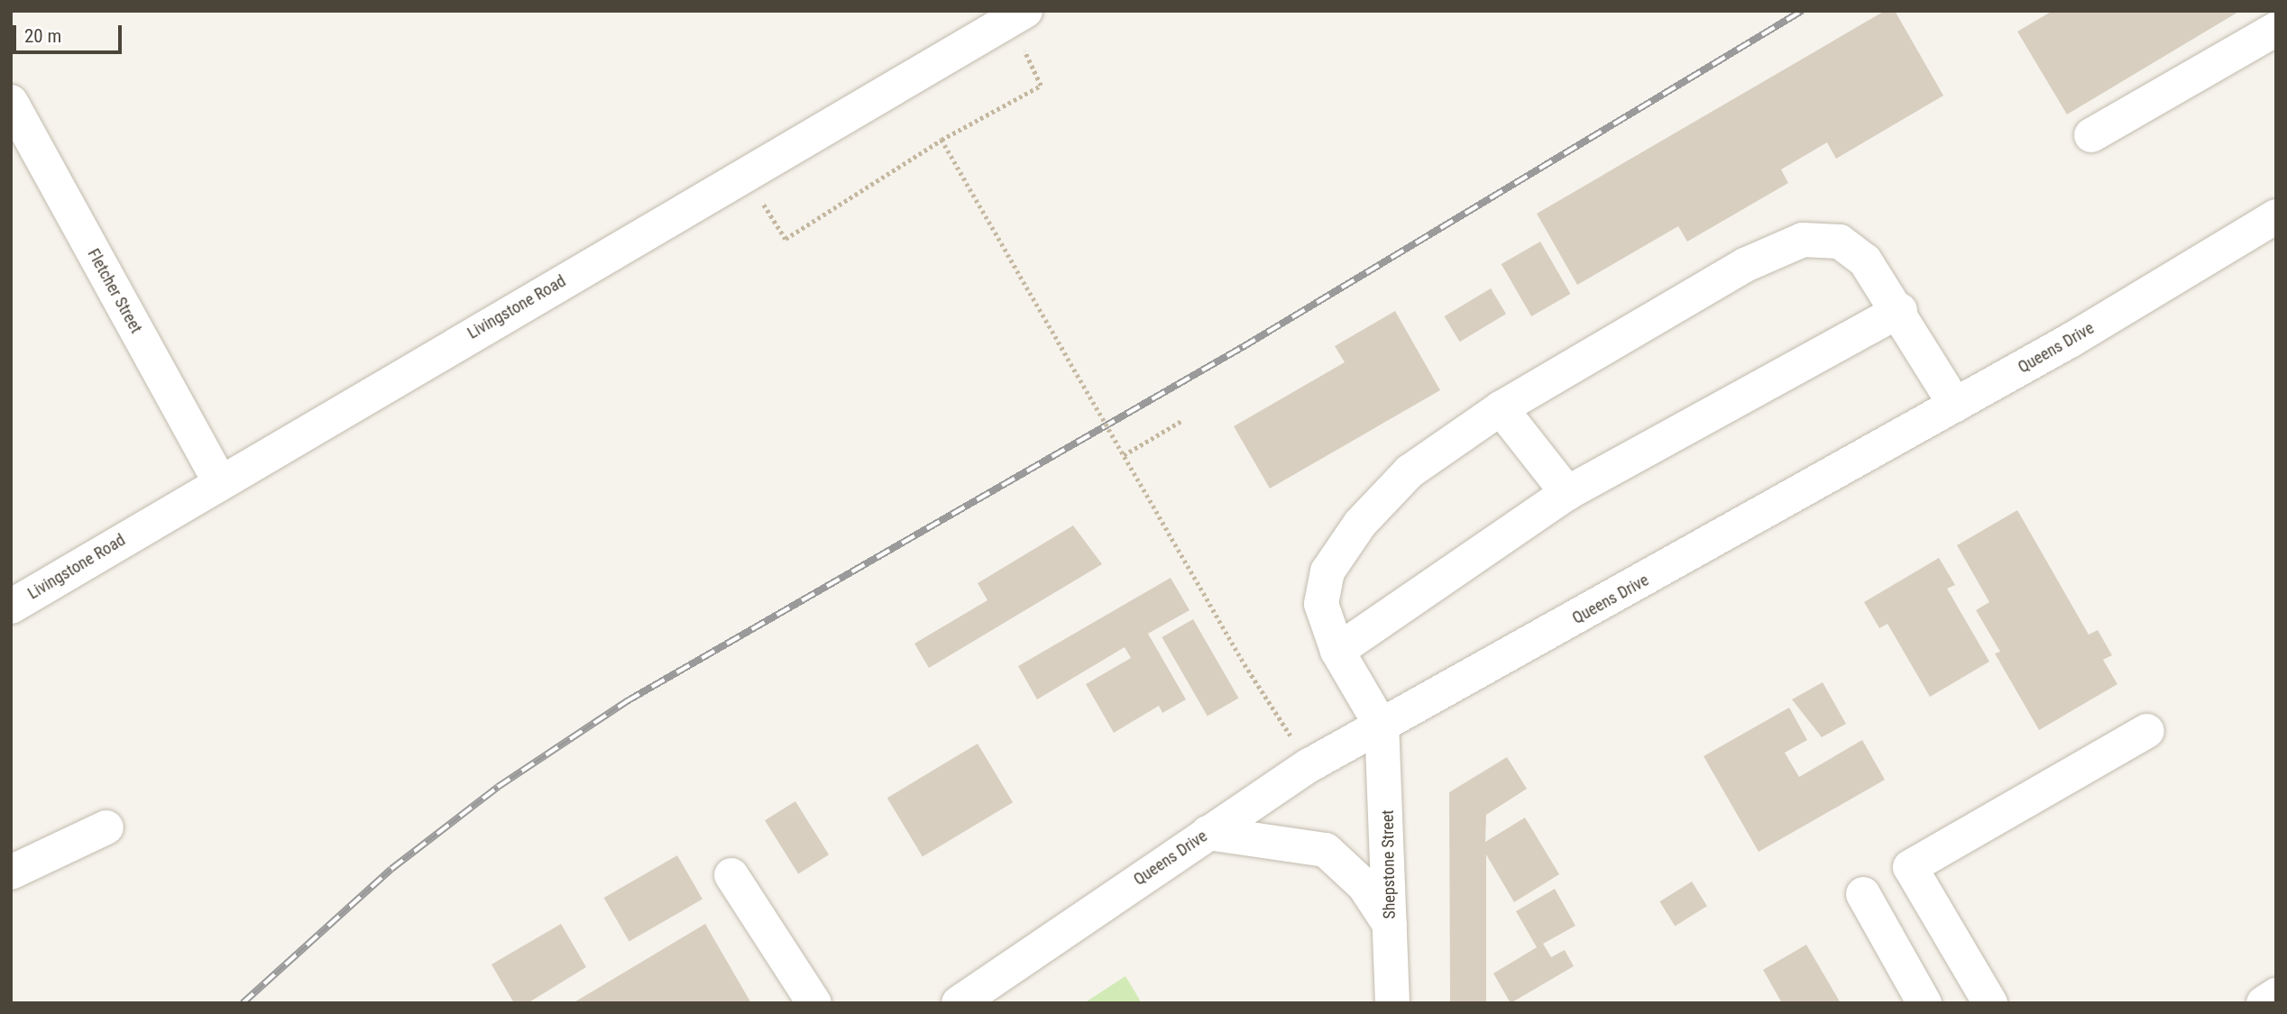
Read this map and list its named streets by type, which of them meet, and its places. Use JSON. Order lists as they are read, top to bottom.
{
  "streets": {
    "street": [
      "Fletcher Street",
      "Livingstone Road",
      "Queens Drive",
      "Shepstone Street"
    ]
  },
  "crossings": [
    ["Fletcher Street", "Livingstone Road"],
    ["Queens Drive", "Shepstone Street"]
  ],
  "scale_bar": "20 m"
}
